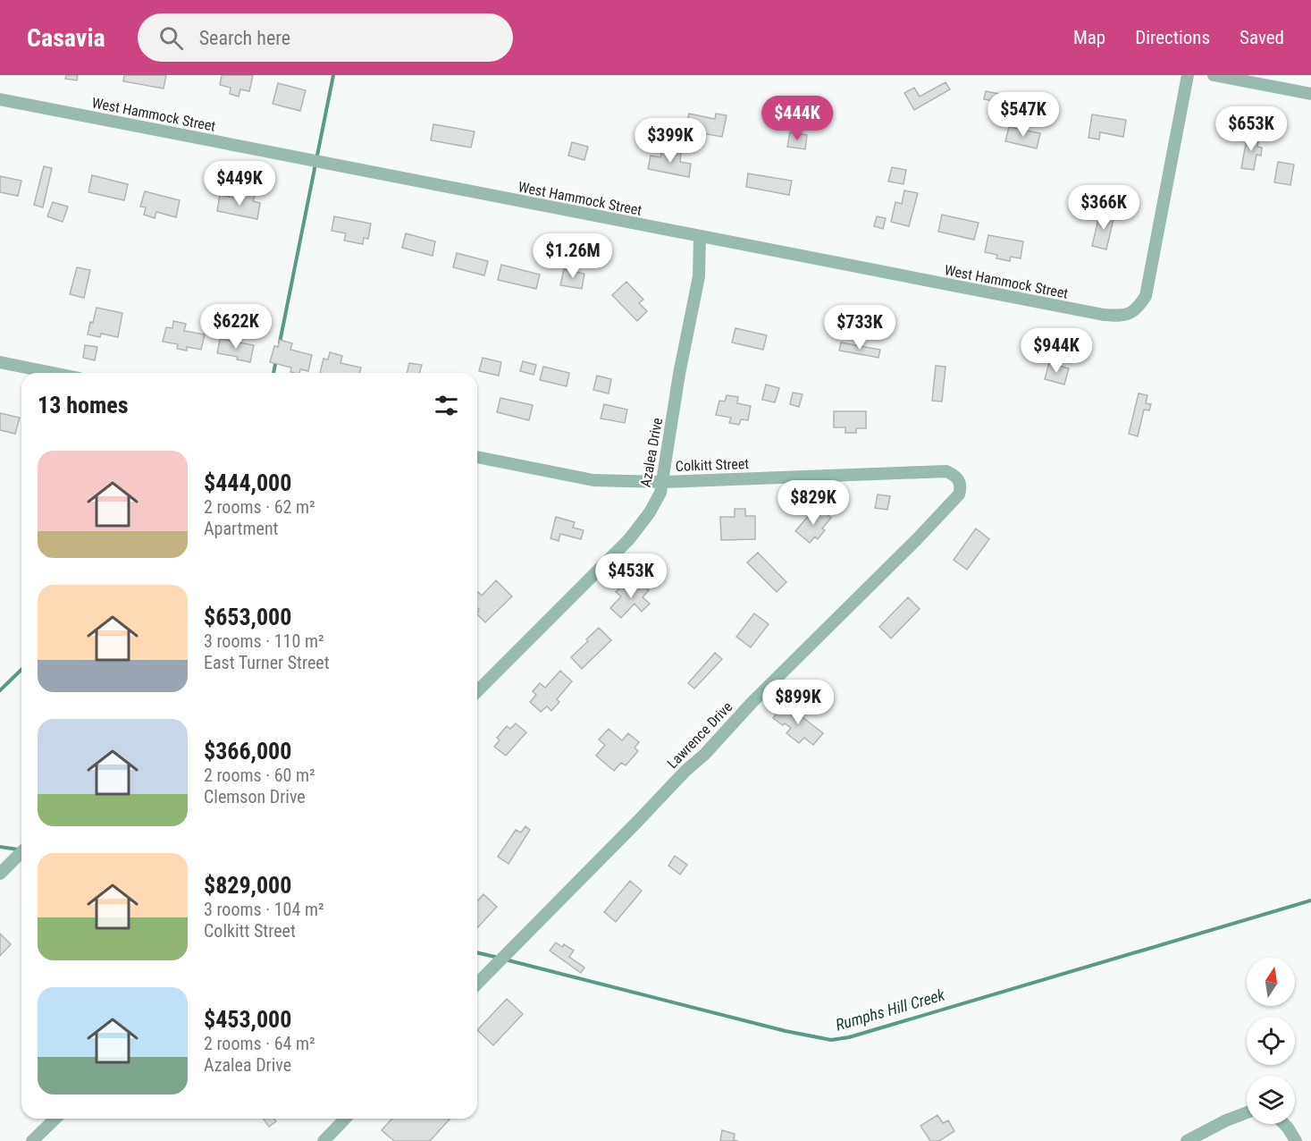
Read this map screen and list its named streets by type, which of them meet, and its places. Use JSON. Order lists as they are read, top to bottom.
{
  "streets": {
    "street": [
      "West Hammock Street",
      "Azalea Drive",
      "Colkitt Street",
      "Lawrence Drive"
    ]
  },
  "crossings": [
    ["West Hammock Street", "Azalea Drive"],
    ["Azalea Drive", "Colkitt Street"],
    ["Colkitt Street", "Lawrence Drive"]
  ],
  "water": ["Rumphs Hill Creek"],
  "north": "top",
  "page": {
    "header": "Casavia",
    "search": "Search here",
    "nav": ["Map", "Directions", "Saved"],
    "price": [
      "$547K",
      "$444K",
      "$653K",
      "$399K",
      "$449K",
      "$366K",
      "$1.26M",
      "$622K",
      "$733K",
      "$944K",
      "$829K",
      "$453K",
      "$899K"
    ],
    "heading": "13 homes",
    "list": [
      {
        "name": "$444,000",
        "note": "2 rooms · 62 m² · Apartment"
      },
      {
        "name": "$653,000",
        "note": "3 rooms · 110 m² · East Turner Street"
      },
      {
        "name": "$366,000",
        "note": "2 rooms · 60 m² · Clemson Drive"
      },
      {
        "name": "$829,000",
        "note": "3 rooms · 104 m² · Colkitt Street"
      },
      {
        "name": "$453,000",
        "note": "2 rooms · 64 m² · Azalea Drive"
      }
    ]
  }
}
